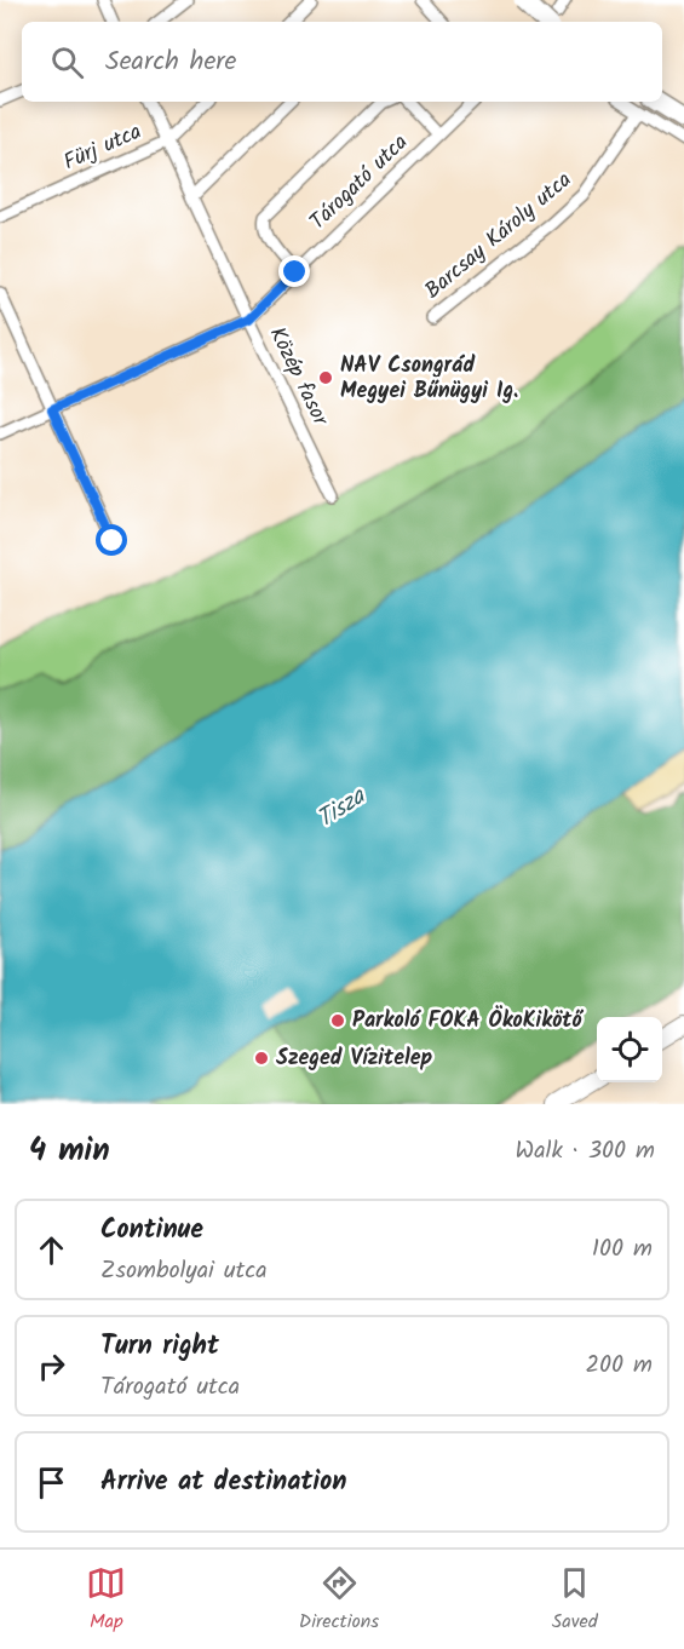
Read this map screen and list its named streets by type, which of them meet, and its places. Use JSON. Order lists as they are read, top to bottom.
{
  "streets": {
    "street": [
      "Fürj utca",
      "Tárogató utca",
      "Barcsay Károly utca",
      "Közép fasor"
    ]
  },
  "crossings": [
    ["Fürj utca", "Közép fasor"],
    ["Tárogató utca", "Közép fasor"]
  ],
  "water": ["Tisza"],
  "places": ["NAV Csongrád Megyei Bűnügyi Ig.", "Parkoló FOKA ÖkoKikötő", "Szeged Vízitelep"],
  "page": {
    "search": "Search here",
    "heading": ["4 min", "Walk · 300 m"],
    "list": [
      ["Continue", "Zsombolyai utca", "100 m"],
      ["Turn right", "Tárogató utca", "200 m"],
      "Arrive at destination"
    ],
    "nav": ["Map", "Directions", "Saved"]
  }
}
